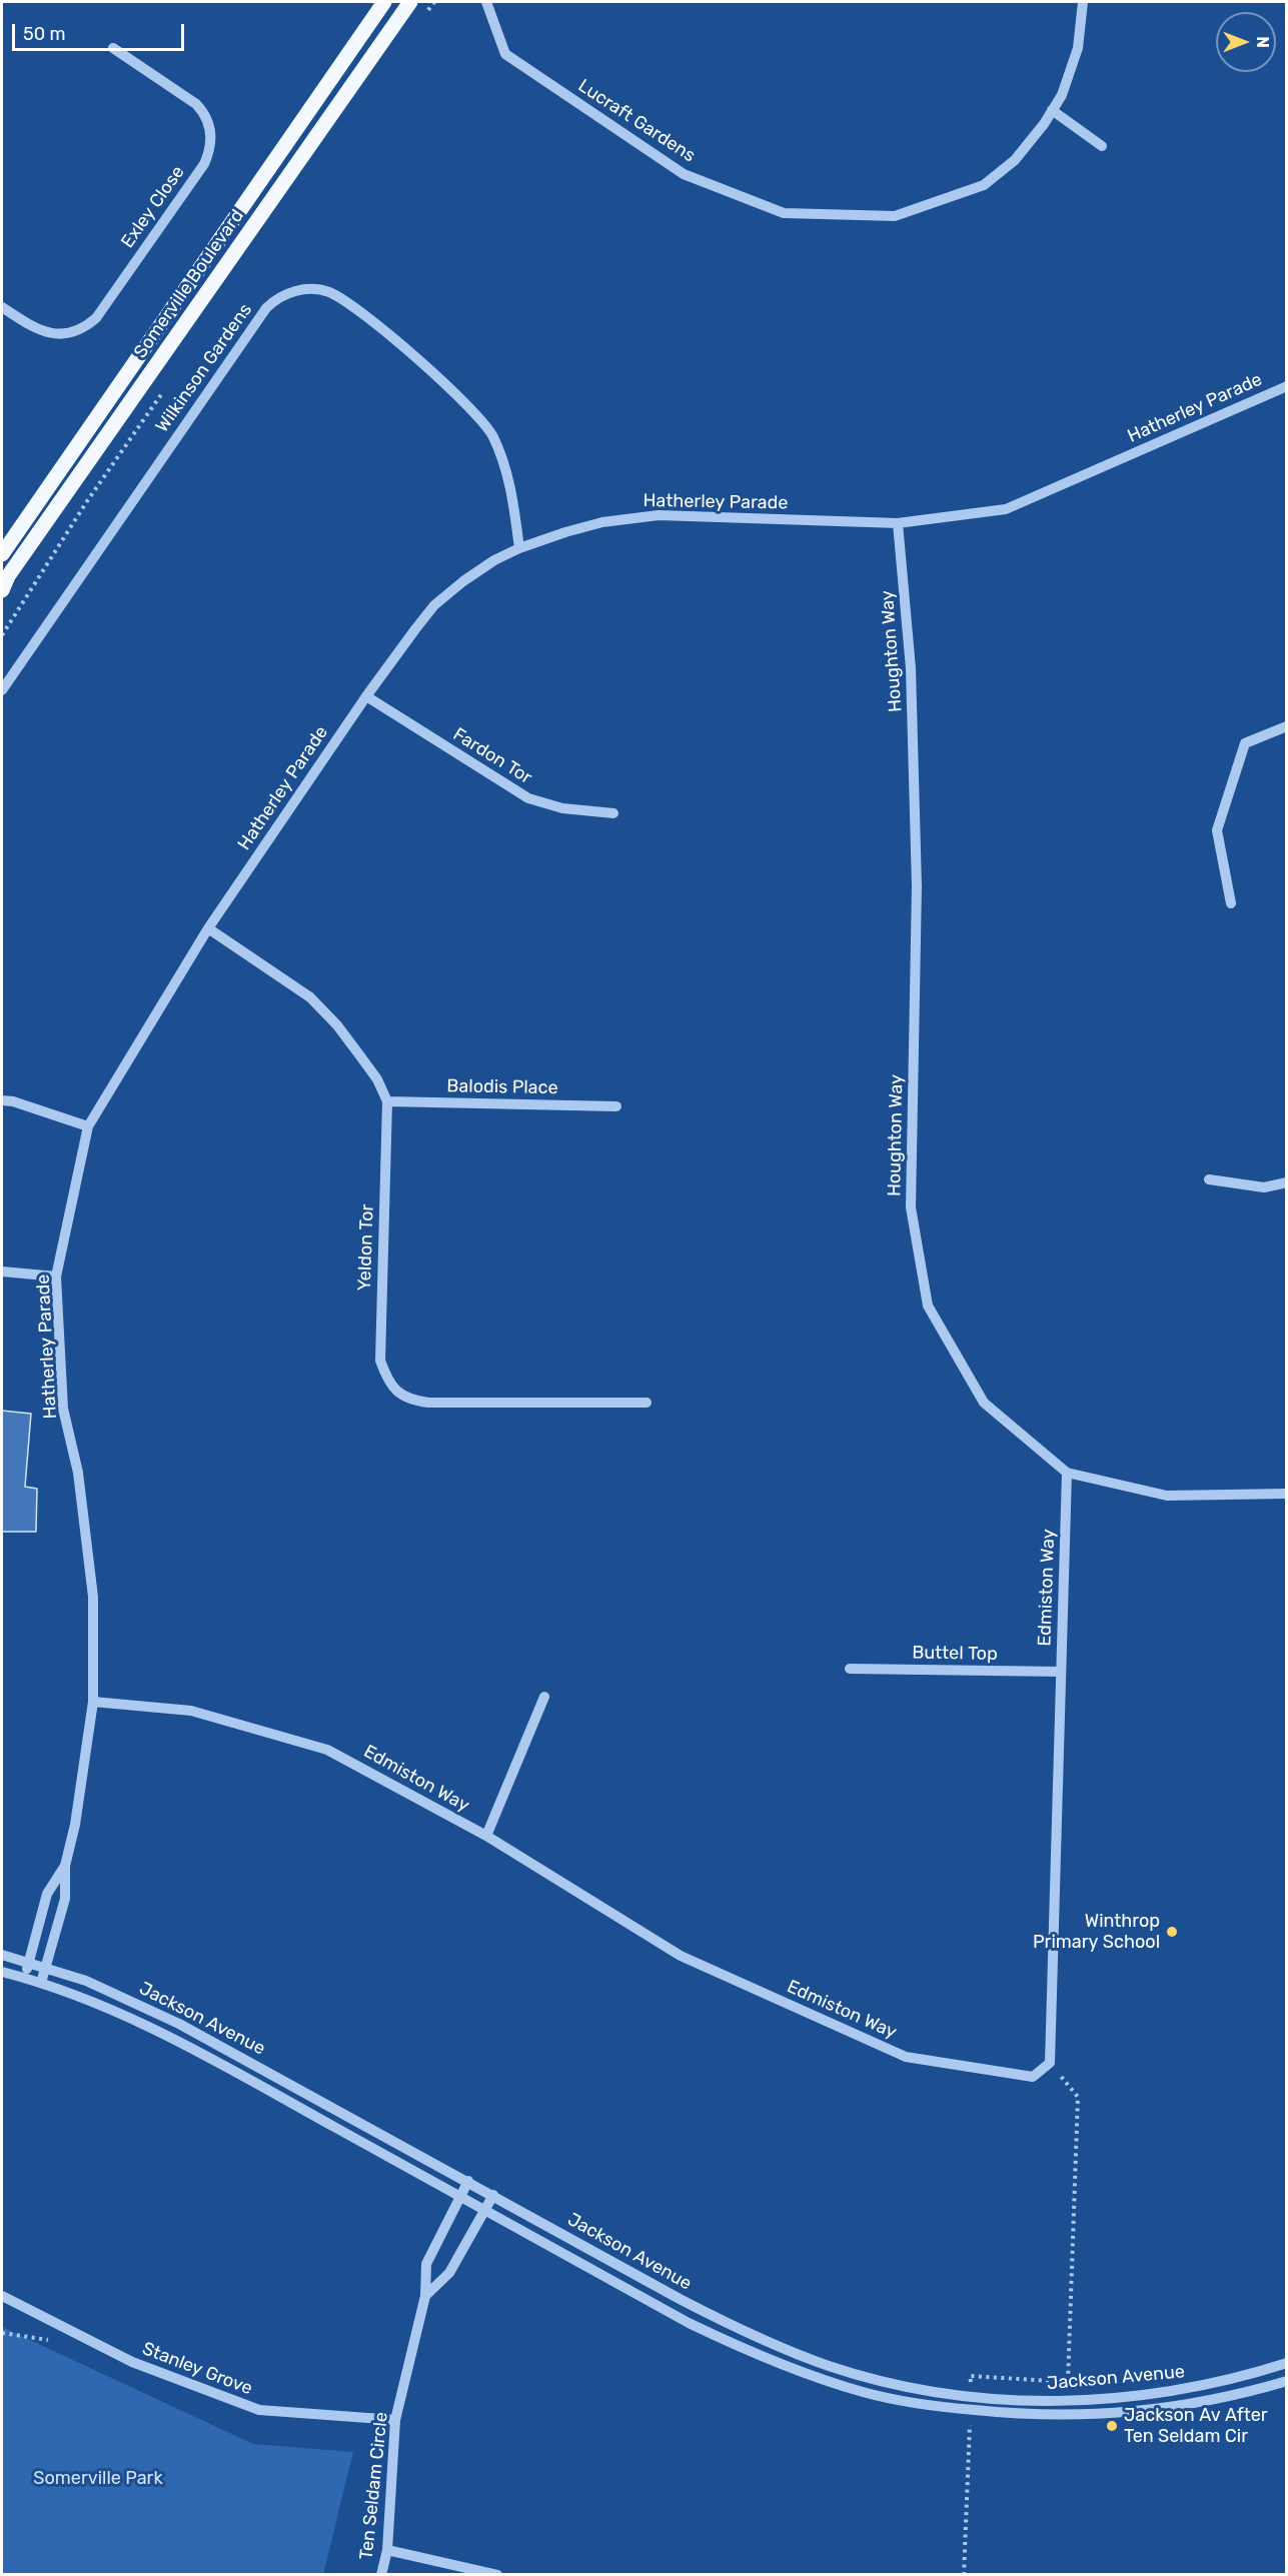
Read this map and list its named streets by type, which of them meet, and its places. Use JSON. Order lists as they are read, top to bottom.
{
  "streets": {
    "main road": ["Somerville Boulevard"],
    "street": [
      "Lucraft Gardens",
      "Exley Close",
      "Wilkinson Gardens",
      "Hatherley Parade",
      "Houghton Way",
      "Fardon Tor",
      "Balodis Place",
      "Yeldon Tor",
      "Edmiston Way",
      "Buttel Top",
      "Jackson Avenue",
      "Stanley Grove",
      "Ten Seldam Circle"
    ]
  },
  "crossings": [
    ["Wilkinson Gardens", "Hatherley Parade"],
    ["Hatherley Parade", "Houghton Way"],
    ["Hatherley Parade", "Fardon Tor"],
    ["Hatherley Parade", "Yeldon Tor"],
    ["Hatherley Parade", "Edmiston Way"],
    ["Hatherley Parade", "Jackson Avenue"],
    ["Houghton Way", "Edmiston Way"],
    ["Balodis Place", "Yeldon Tor"],
    ["Edmiston Way", "Buttel Top"],
    ["Jackson Avenue", "Ten Seldam Circle"],
    ["Stanley Grove", "Ten Seldam Circle"]
  ],
  "parks": ["Somerville Park"],
  "places": ["Winthrop Primary School", "Jackson Av After Ten Seldam Cir"],
  "scale_bar": "50 m",
  "north": "right"
}
